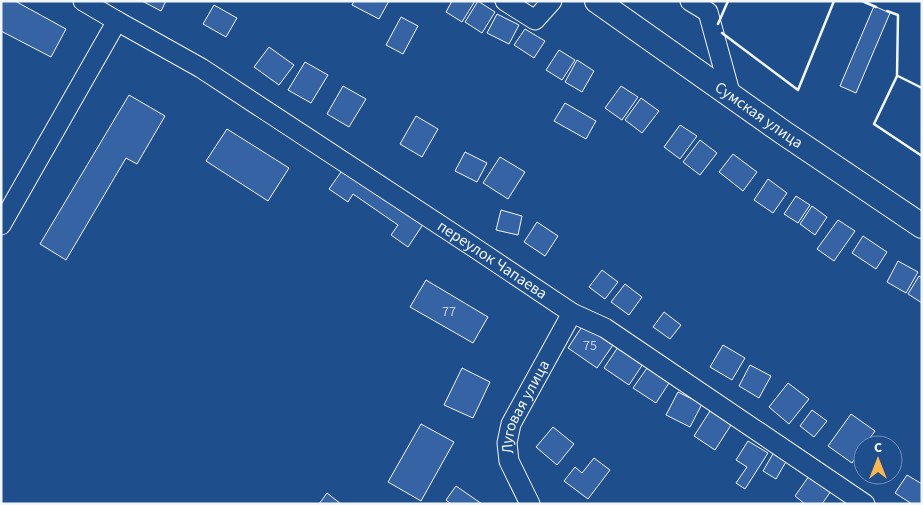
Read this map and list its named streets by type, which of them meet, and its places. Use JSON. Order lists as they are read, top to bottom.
{
  "streets": {
    "main road": ["Сумская улица"],
    "street": ["переулок Чапаева", "Луговая улица"]
  },
  "crossings": [
    ["переулок Чапаева", "Луговая улица"]
  ],
  "house_numbers": ["77", "75"],
  "north": "top"
}
